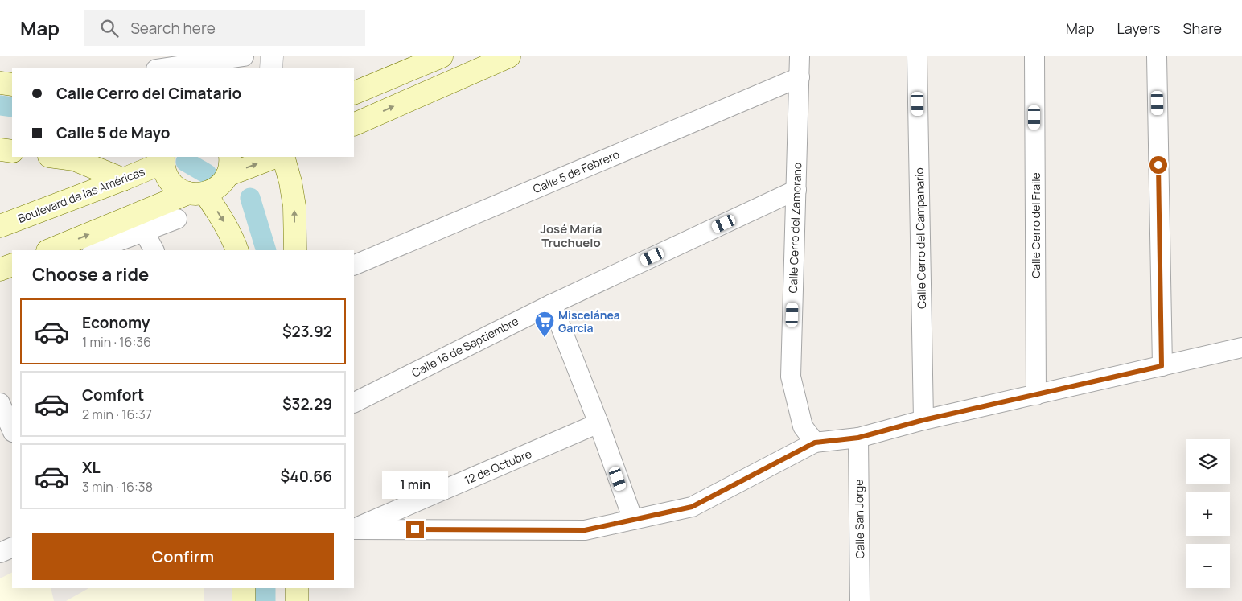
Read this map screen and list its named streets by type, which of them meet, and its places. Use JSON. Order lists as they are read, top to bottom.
{
  "streets": {
    "main road": ["Boulevard de las Américas"],
    "street": [
      "Calle 5 de Febrero",
      "Calle Cerro del Fraile",
      "Calle Cerro del Zamorano",
      "Calle Cerro del Campanario",
      "Calle 16 de Septiembre",
      "12 de Octubre",
      "Calle San Jorge"
    ]
  },
  "crossings": [
    ["Calle 5 de Febrero", "Calle Cerro del Zamorano"],
    ["Calle Cerro del Zamorano", "Calle 16 de Septiembre"]
  ],
  "districts": ["José María Truchuelo"],
  "places": {
    "supermarket": ["Miscelánea Garcia"]
  },
  "page": {
    "header": "Map",
    "search": "Search here",
    "nav": ["Map", "Layers", "Share"],
    "banner": ["Calle Cerro del Cimatario", "Calle 5 de Mayo"],
    "heading": "Choose a ride",
    "list": [
      {
        "name": "Economy",
        "note": "1 min · 16:36",
        "value": "$23.92"
      },
      {
        "name": "Comfort",
        "note": "2 min · 16:37",
        "value": "$32.29"
      },
      {
        "name": "XL",
        "note": "3 min · 16:38",
        "value": "$40.66"
      }
    ],
    "map_buttons": ["+", "−"],
    "bubble": "1 min",
    "buttons": "Confirm"
  }
}
